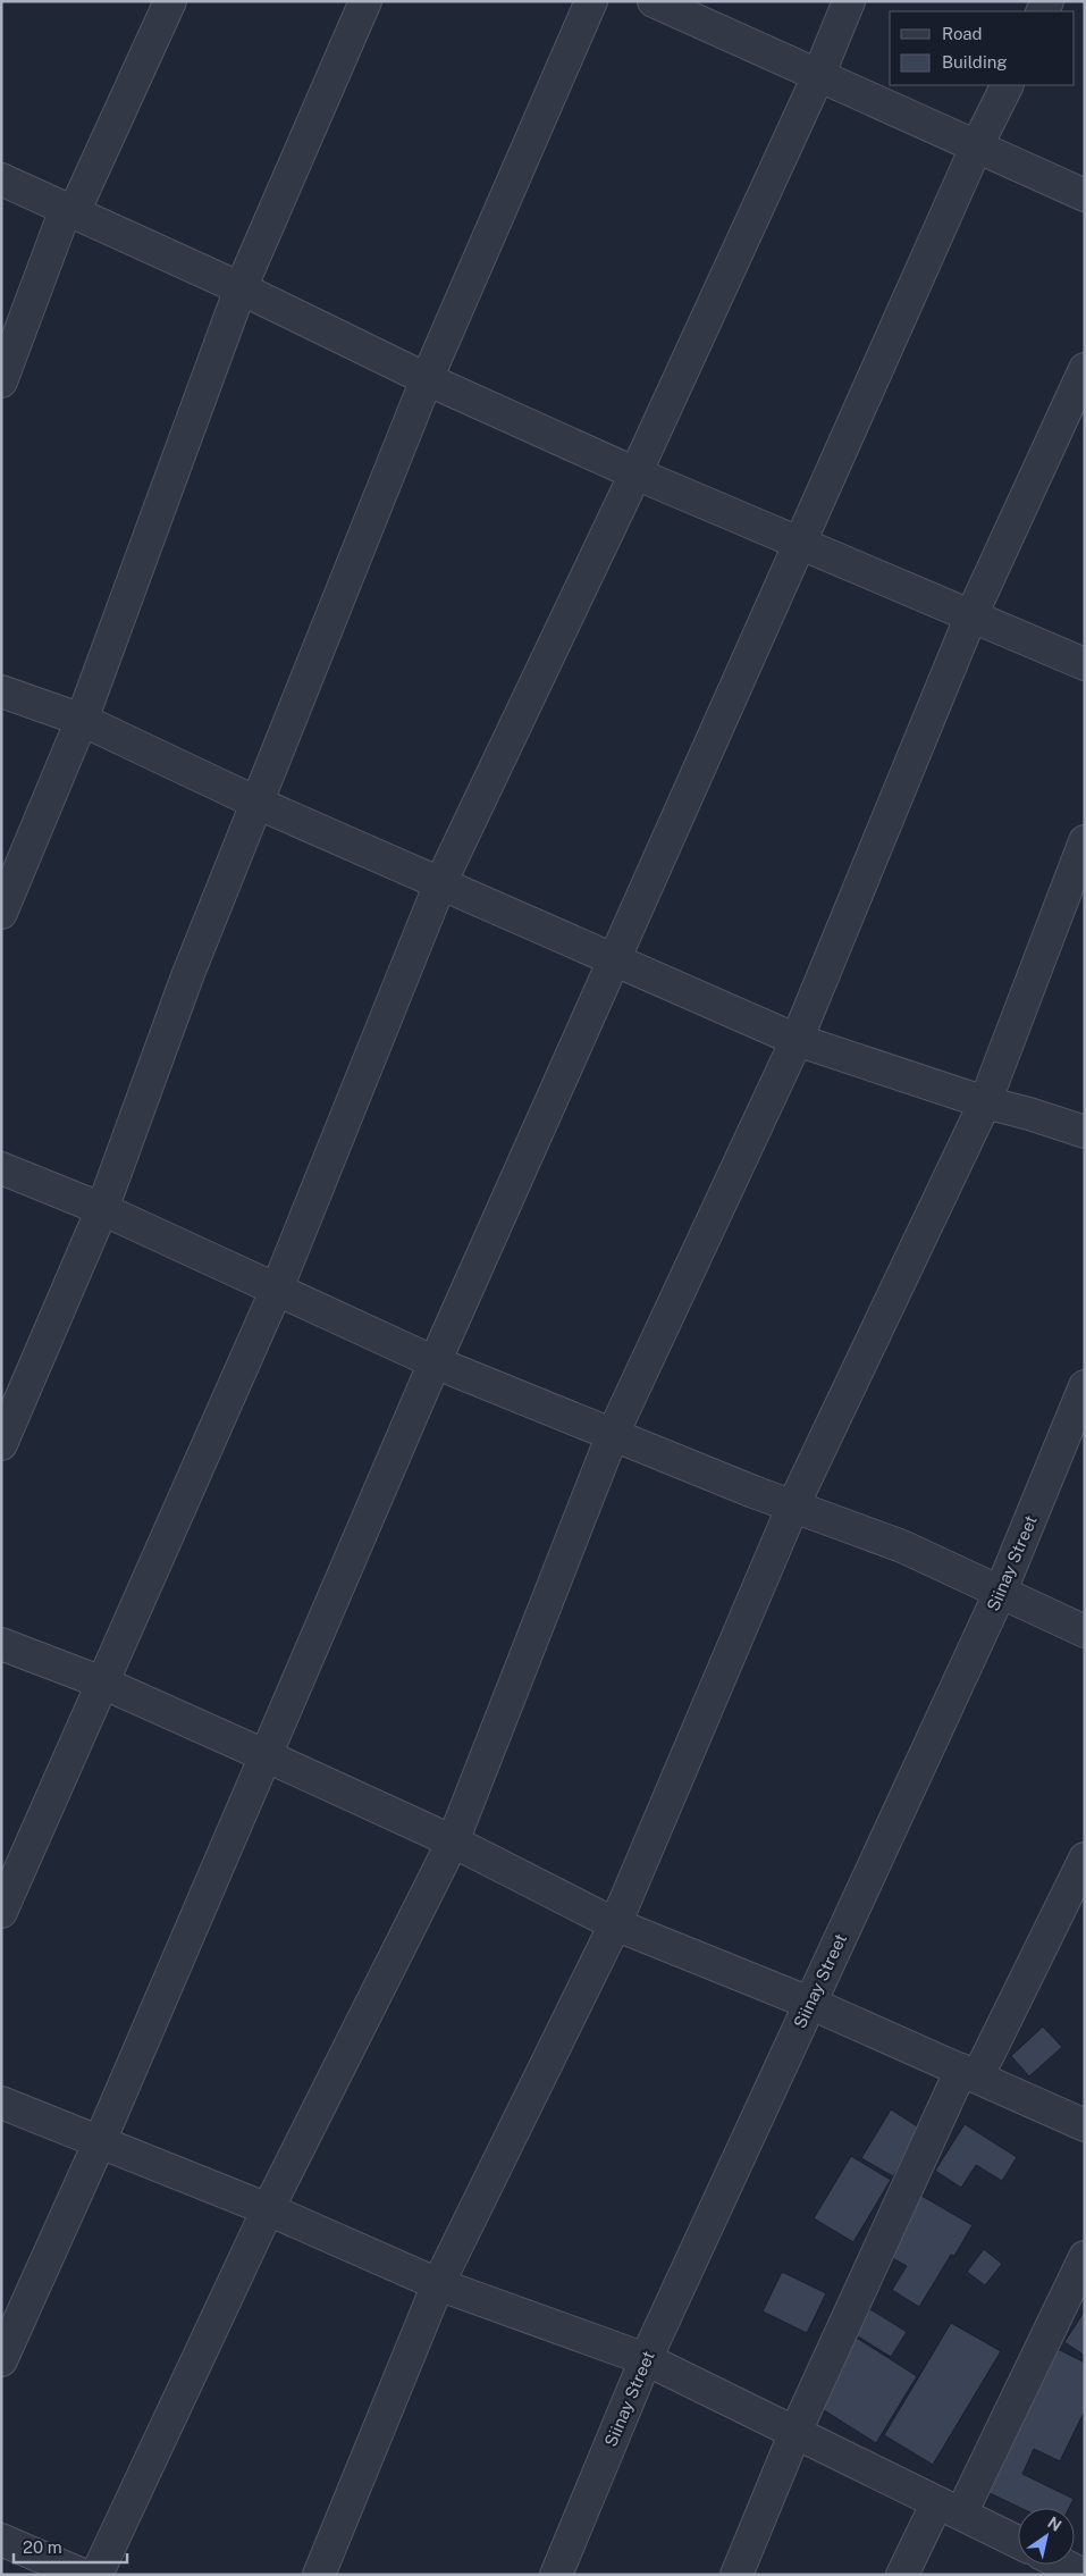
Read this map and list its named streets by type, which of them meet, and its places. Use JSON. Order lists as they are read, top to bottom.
{
  "streets": {
    "street": ["Siinay Street"]
  },
  "legend": ["Road", "Building"],
  "scale_bar": "20 m",
  "north": "top right"
}
